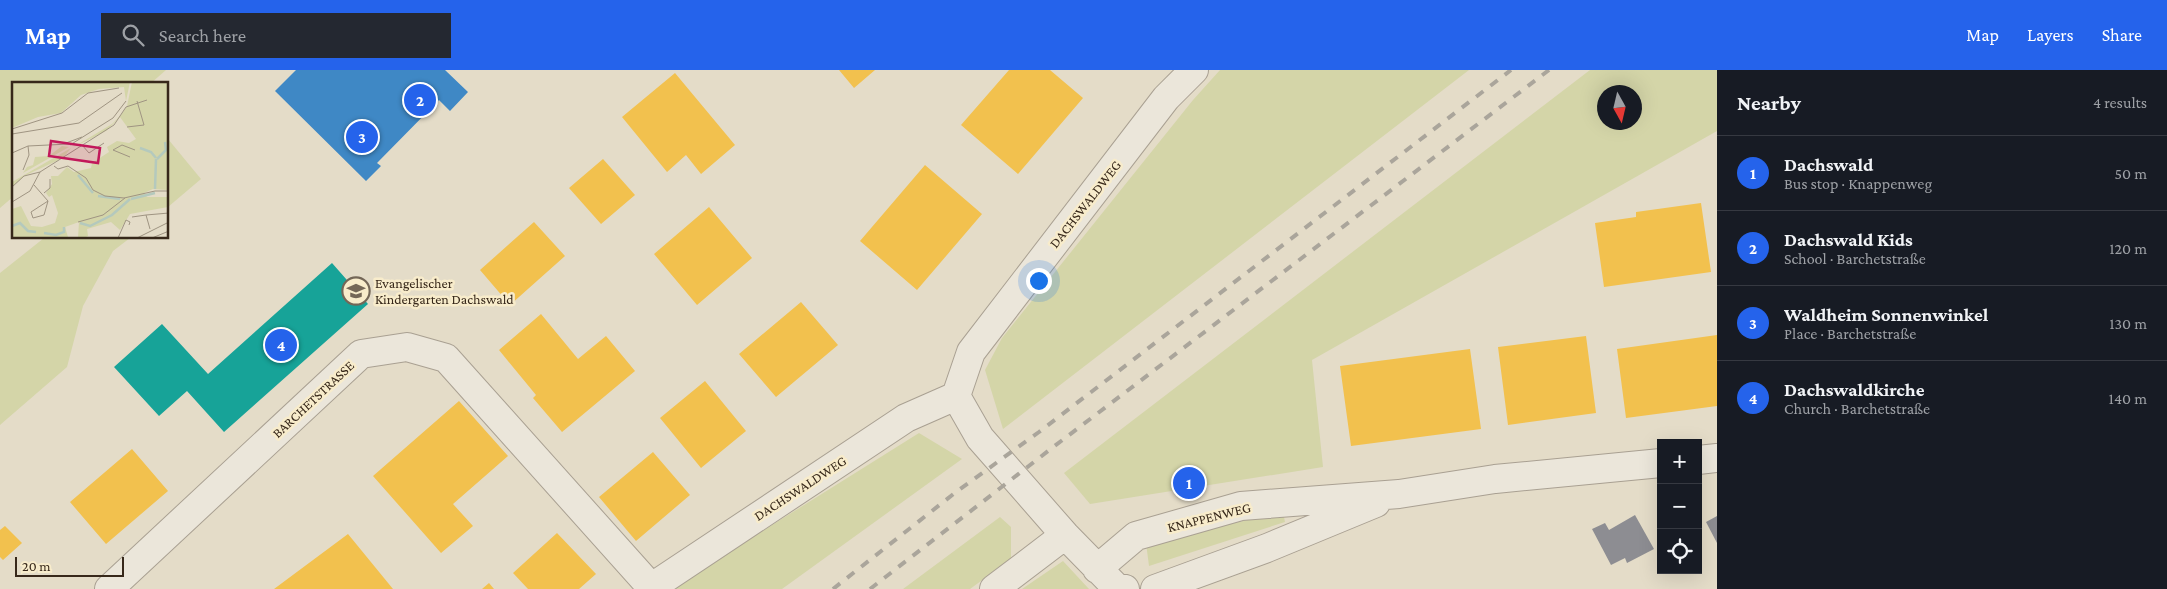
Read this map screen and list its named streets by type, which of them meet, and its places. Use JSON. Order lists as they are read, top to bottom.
{
  "streets": {
    "street": ["DACHSWALDWEG", "BARCHETSTRASSE", "KNAPPENWEG"]
  },
  "crossings": [
    ["DACHSWALDWEG", "BARCHETSTRASSE"]
  ],
  "places": {
    "school or university": ["Evangelischer Kindergarten Dachswald"]
  },
  "scale_bar": "20 m",
  "north": "bottom",
  "page": {
    "header": "Map",
    "search": "Search here",
    "nav": ["Map", "Layers", "Share"],
    "heading": ["Nearby", "4 results"],
    "pins": [
      "2",
      "3",
      "4",
      "1"
    ],
    "list": [
      {
        "mark": "1",
        "name": "Dachswald",
        "note": "Bus stop · Knappenweg",
        "value": "50 m"
      },
      {
        "mark": "2",
        "name": "Dachswald Kids",
        "note": "School · Barchetstraße",
        "value": "120 m"
      },
      {
        "mark": "3",
        "name": "Waldheim Sonnenwinkel",
        "note": "Place · Barchetstraße",
        "value": "130 m"
      },
      {
        "mark": "4",
        "name": "Dachswaldkirche",
        "note": "Church · Barchetstraße",
        "value": "140 m"
      }
    ],
    "map_buttons": ["+", "−"],
    "scale": "20 m"
  }
}
